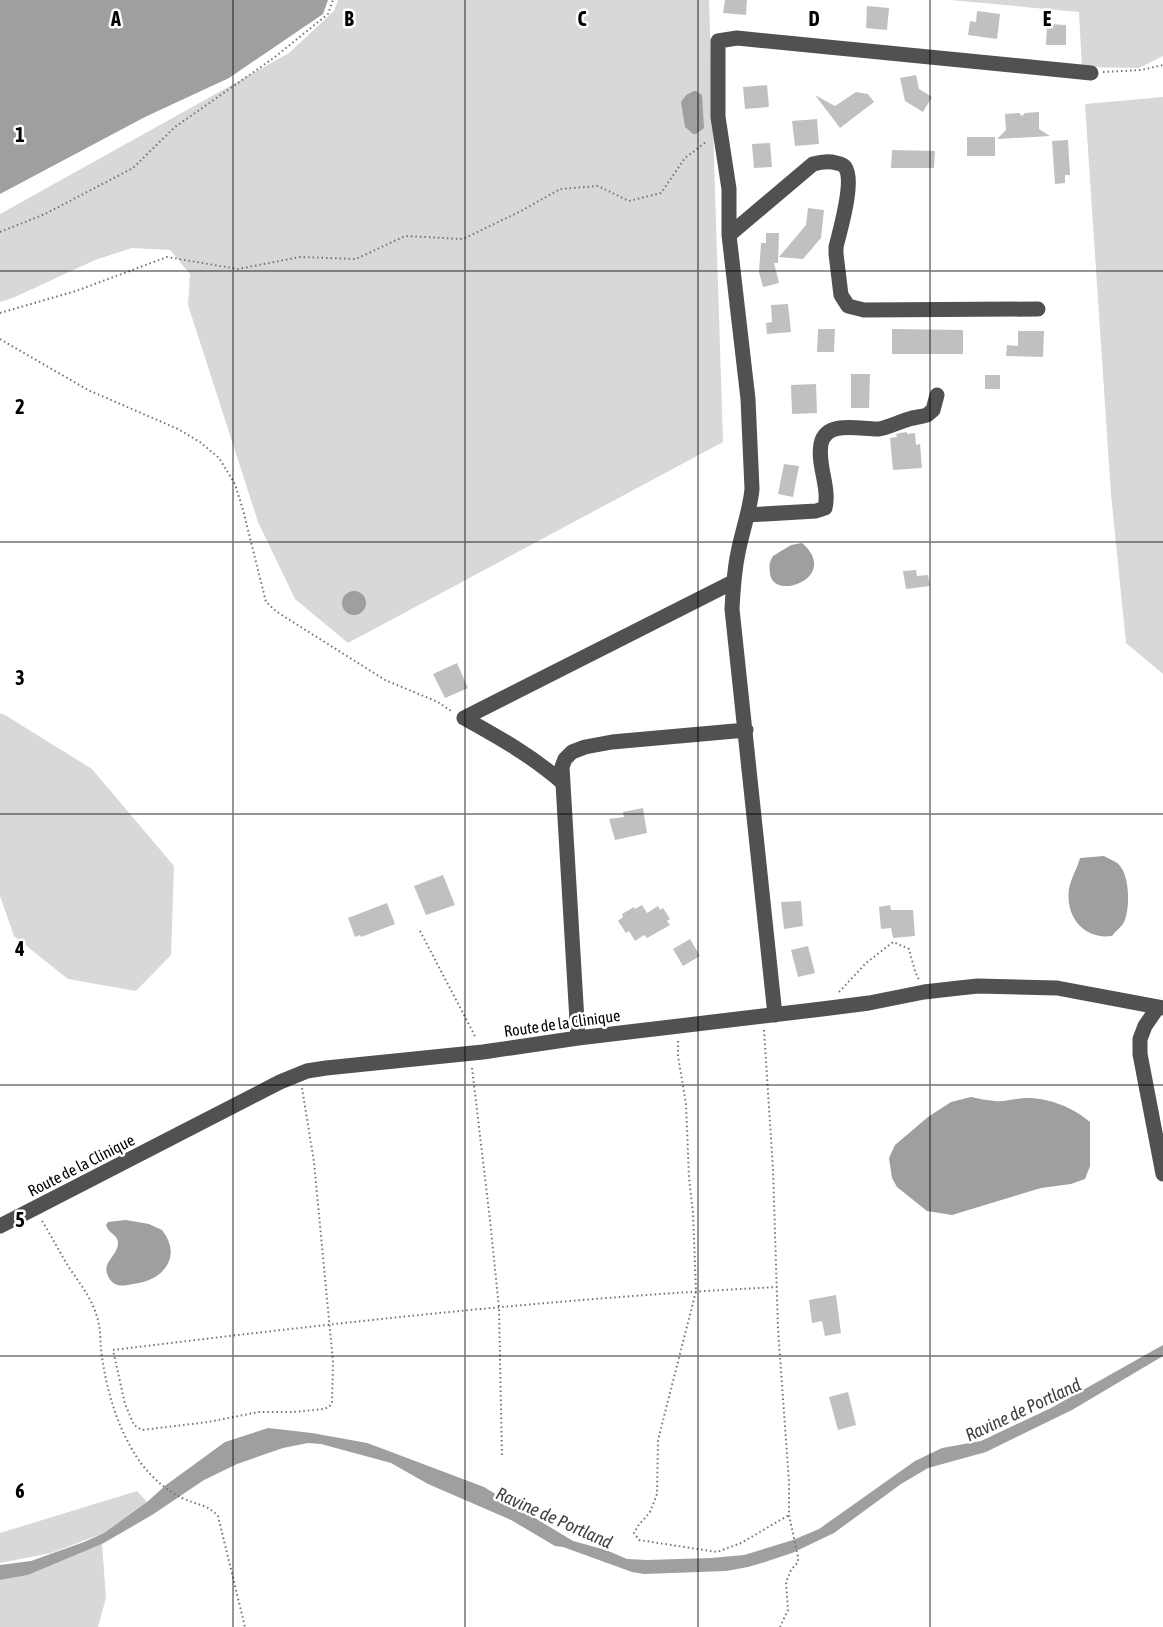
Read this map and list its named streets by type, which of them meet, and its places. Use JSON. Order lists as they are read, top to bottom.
{
  "streets": {
    "street": ["Route de la Clinique"]
  },
  "water": ["Ravine de Portland"],
  "grid": {
    "columns": [
      "A",
      "B",
      "C",
      "D",
      "E"
    ],
    "rows": [
      "1",
      "2",
      "3",
      "4",
      "5",
      "6"
    ]
  }
}
